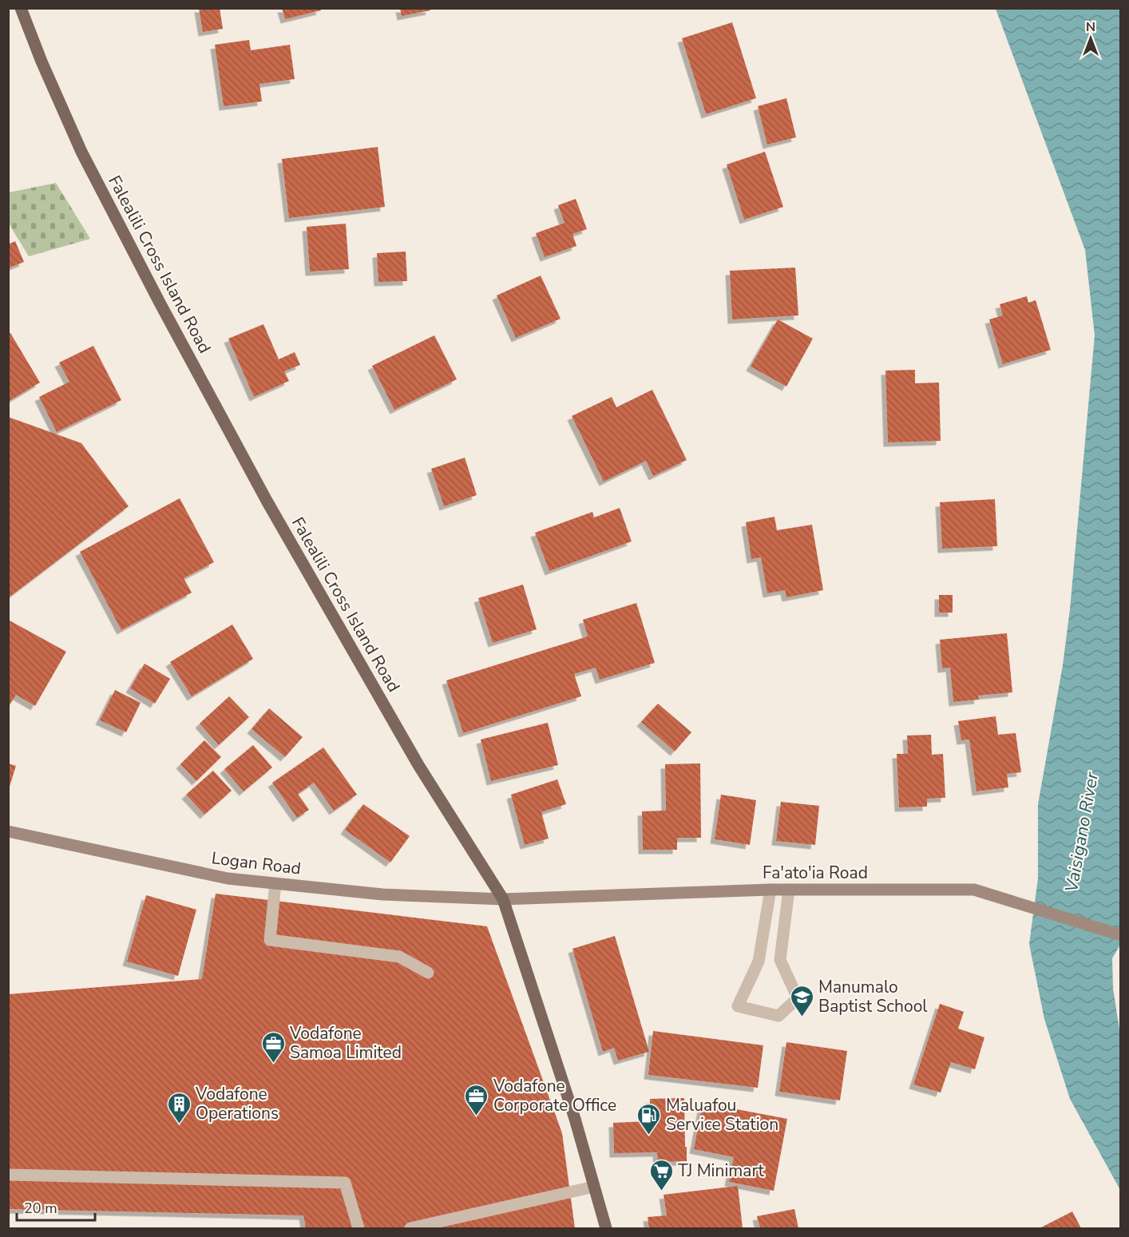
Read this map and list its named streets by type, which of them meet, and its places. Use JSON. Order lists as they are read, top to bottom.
{
  "streets": {
    "main road": ["Falealili Cross Island Road", "Logan Road", "Fa'ato'ia Road"]
  },
  "crossings": [
    ["Falealili Cross Island Road", "Logan Road"],
    ["Falealili Cross Island Road", "Fa'ato'ia Road"],
    ["Logan Road", "Fa'ato'ia Road"]
  ],
  "water": ["Vaisigano River"],
  "places": {
    "school or university": ["Manumalo Baptist School"],
    "office": ["Vodafone Samoa Limited", "Vodafone Corporate Office"],
    "building": ["Vodafone Operations"],
    "fuel station": ["Maluafou Service Station"],
    "supermarket": ["TJ Minimart"]
  },
  "scale_bar": "20 m",
  "north": "top"
}
